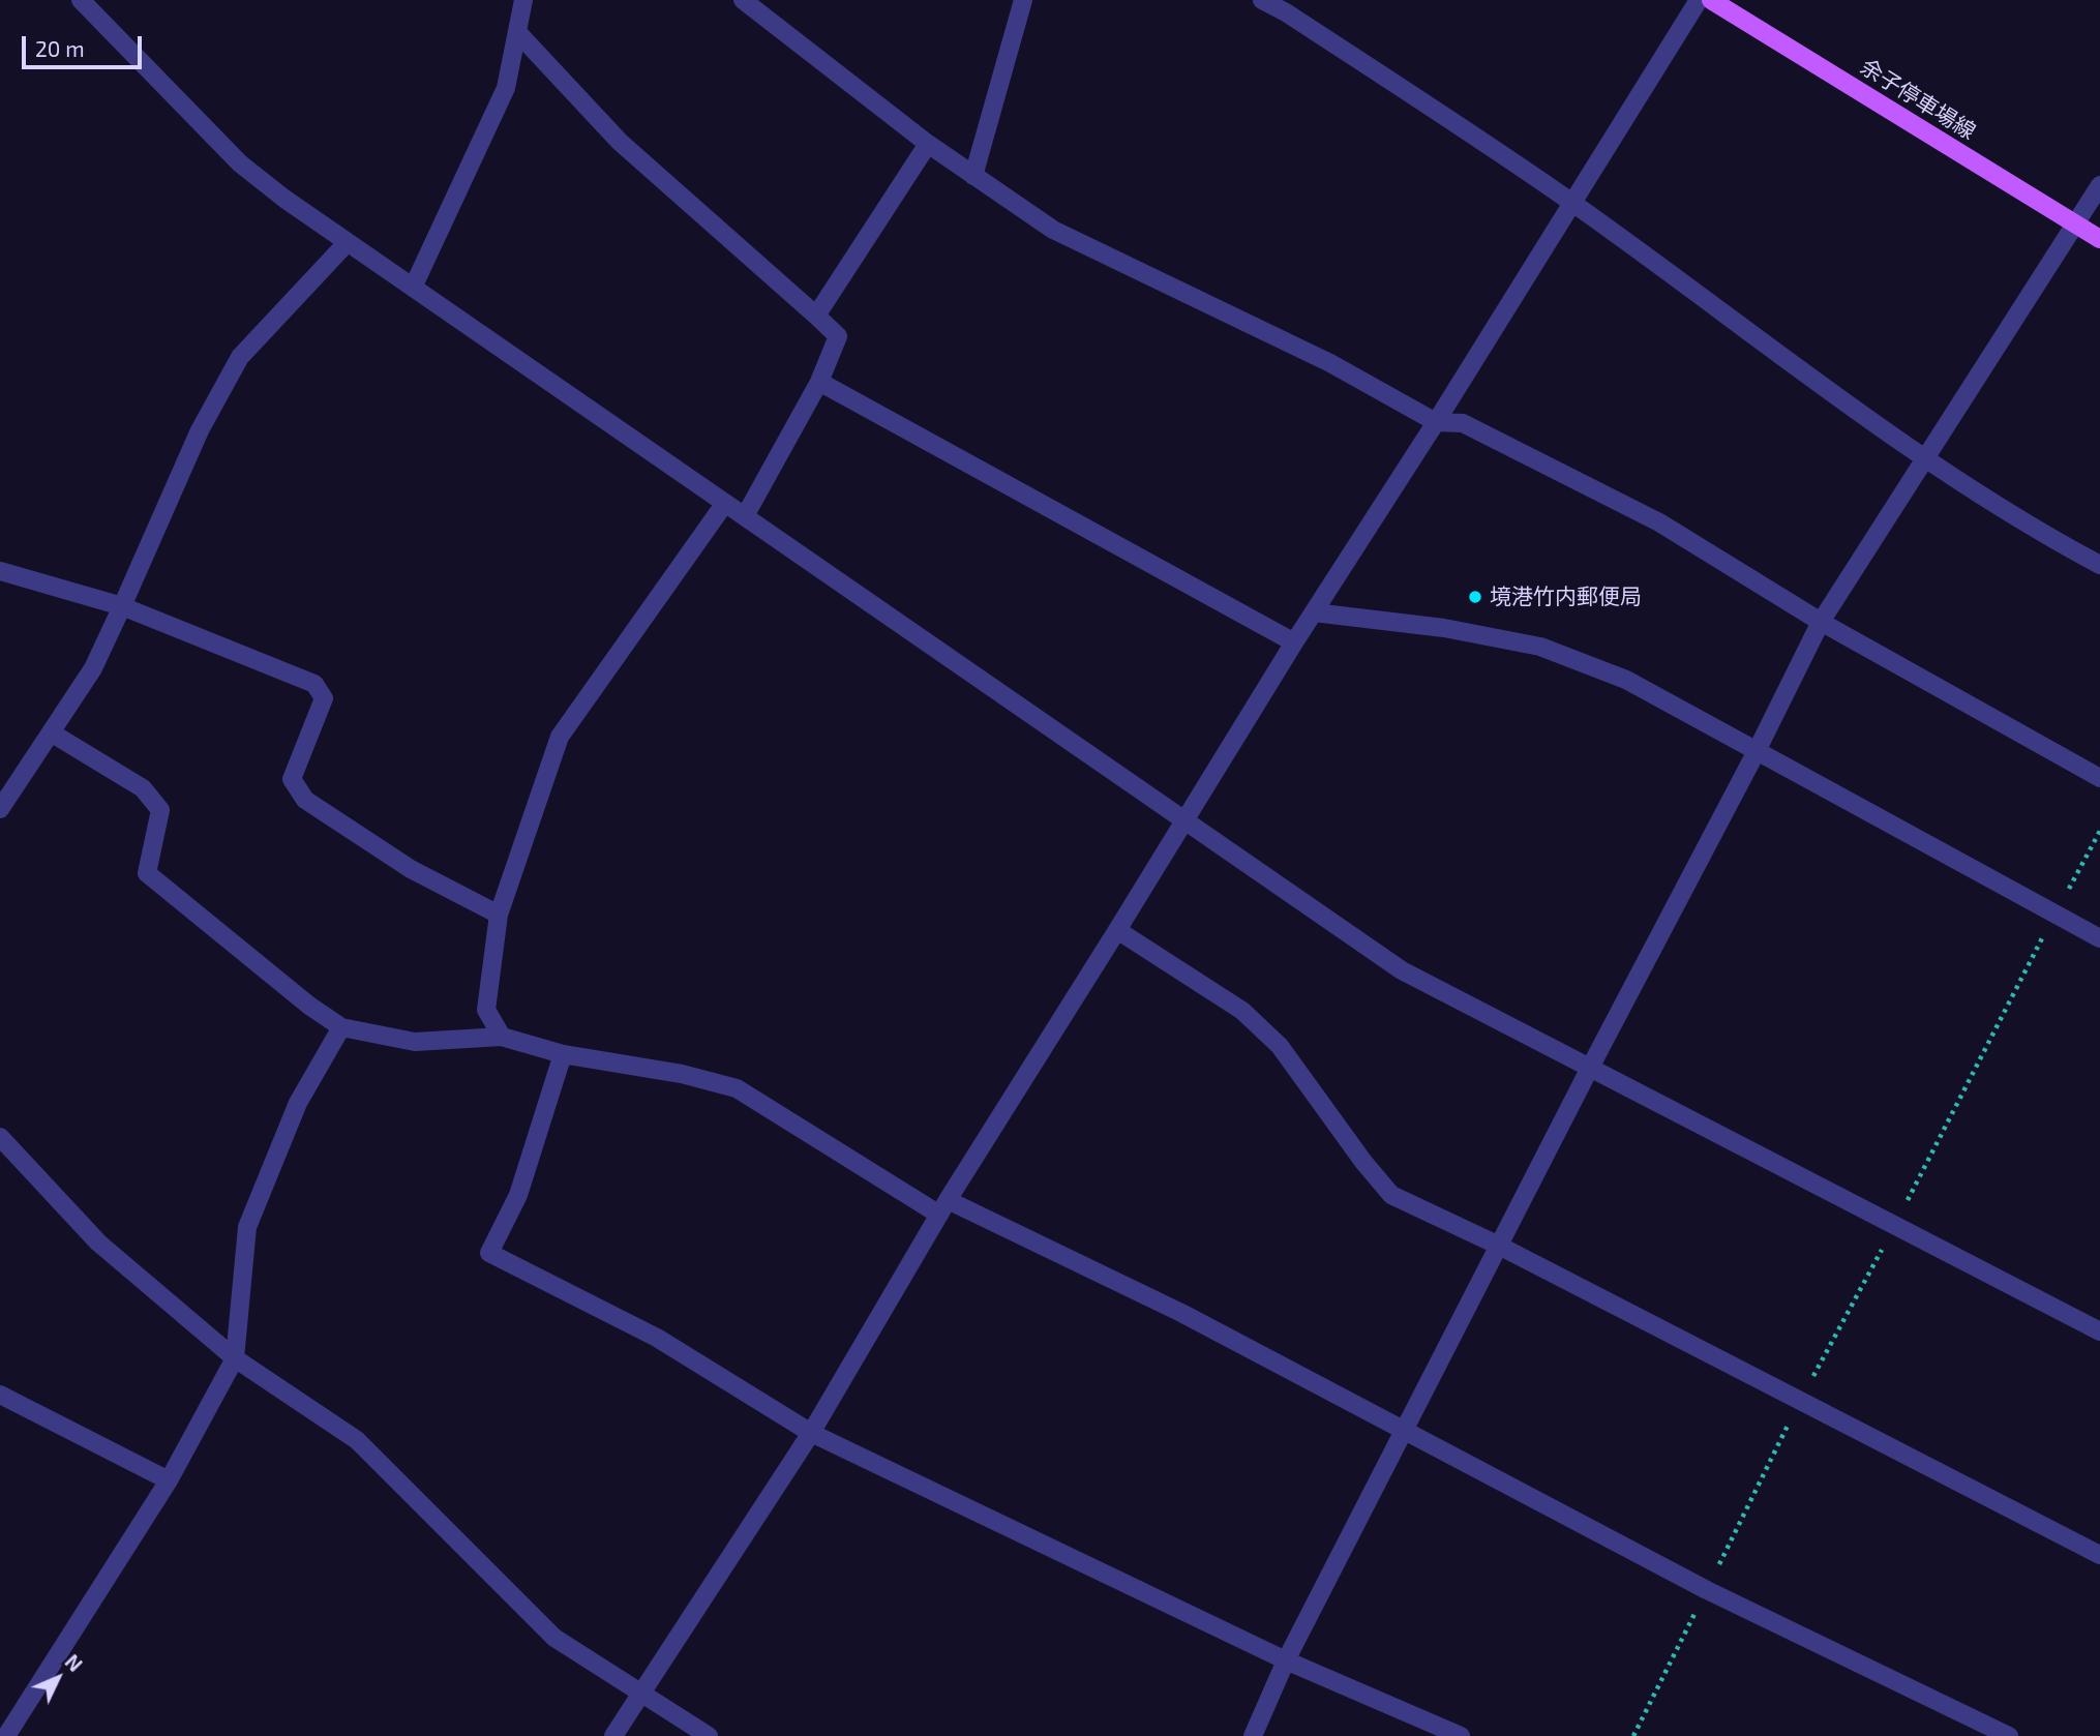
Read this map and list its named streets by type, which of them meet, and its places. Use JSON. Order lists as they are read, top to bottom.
{
  "streets": {
    "main road": ["余子停車場線"]
  },
  "places": ["境港竹内郵便局"],
  "scale_bar": "20 m",
  "north": "top right"
}
